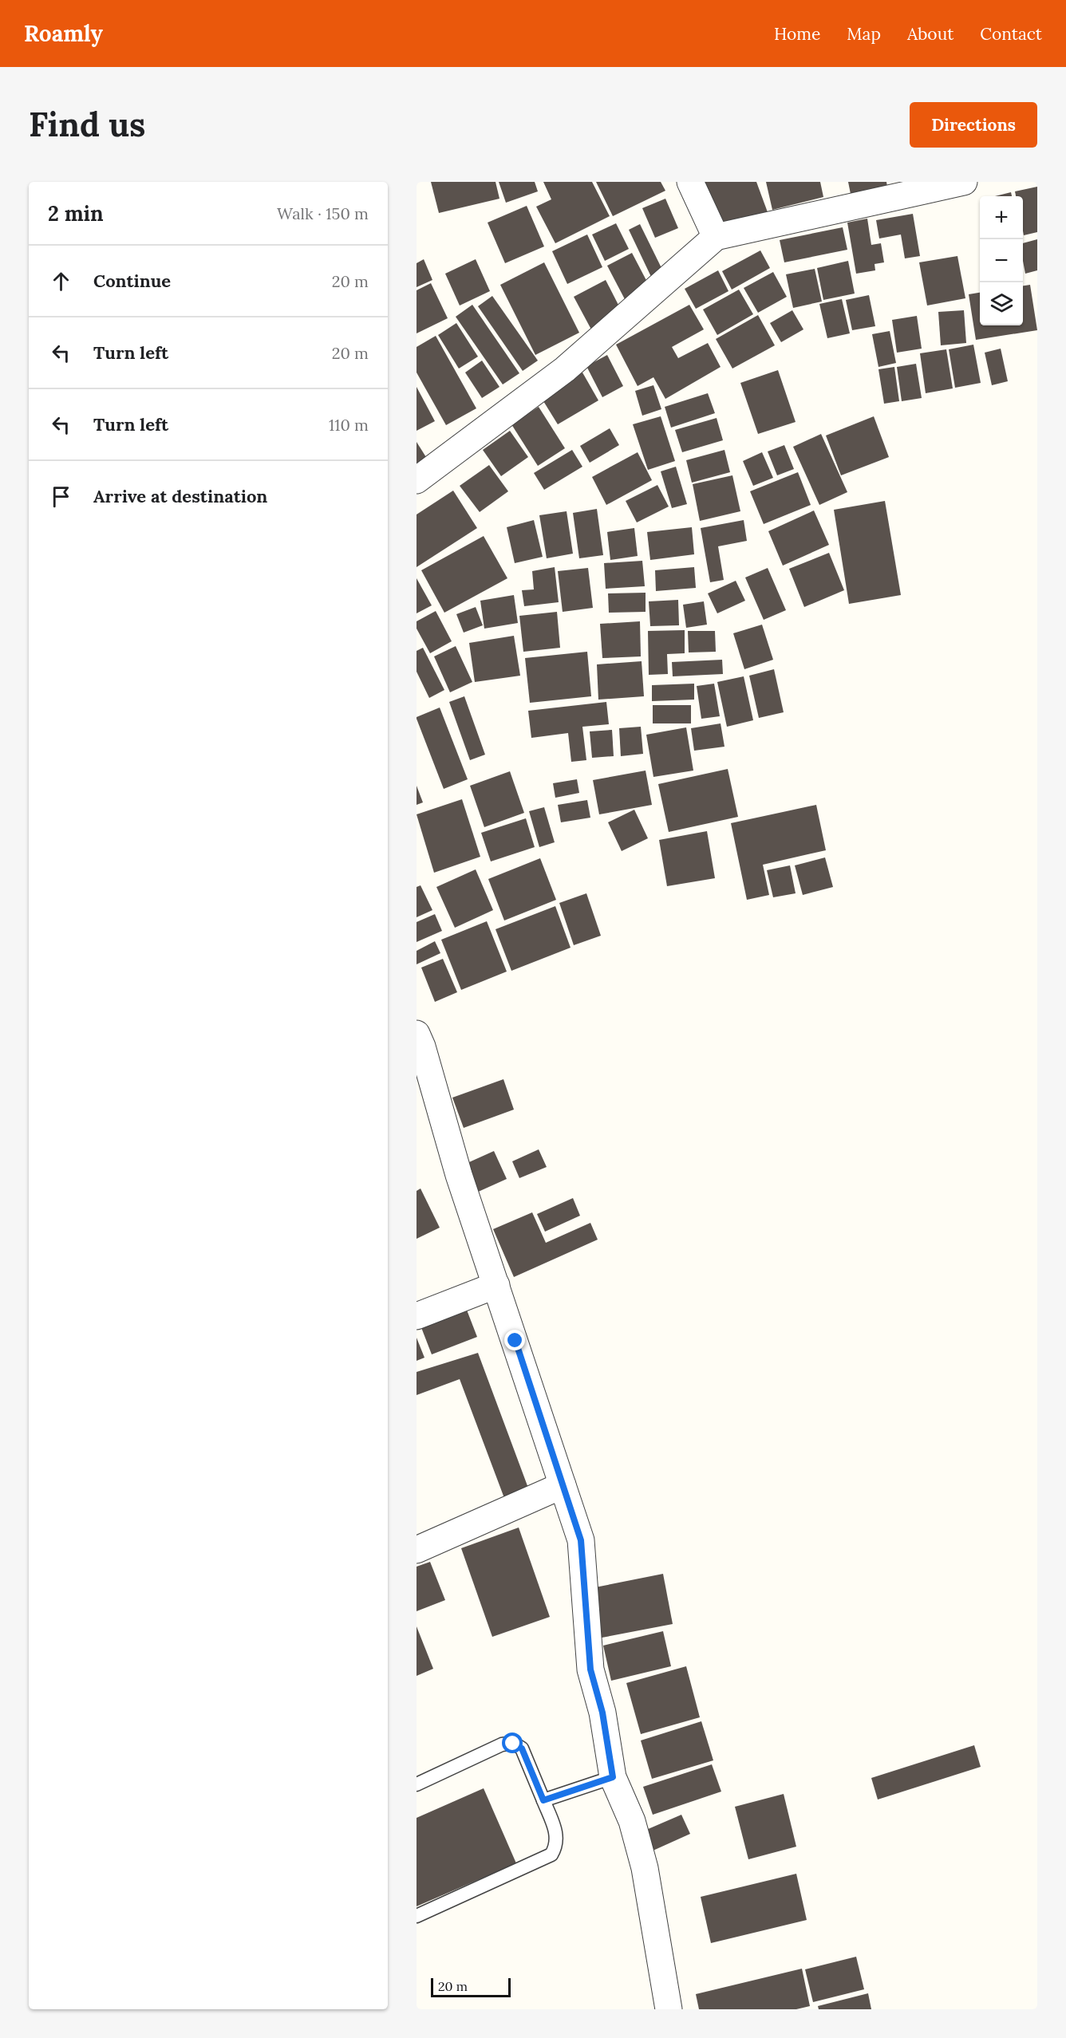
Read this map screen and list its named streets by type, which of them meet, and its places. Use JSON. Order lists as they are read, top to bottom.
{
  "scale_bar": "20 m",
  "page": {
    "header": "Roamly",
    "nav": [
      "Home",
      "Map",
      "About",
      "Contact"
    ],
    "buttons": "Directions",
    "title": "Find us",
    "heading": ["2 min", "Walk · 150 m"],
    "map_buttons": ["+", "−"],
    "list": [
      ["Continue", "20 m"],
      ["Turn left", "20 m"],
      ["Turn left", "110 m"],
      "Arrive at destination"
    ],
    "scale": "20 m"
  }
}
